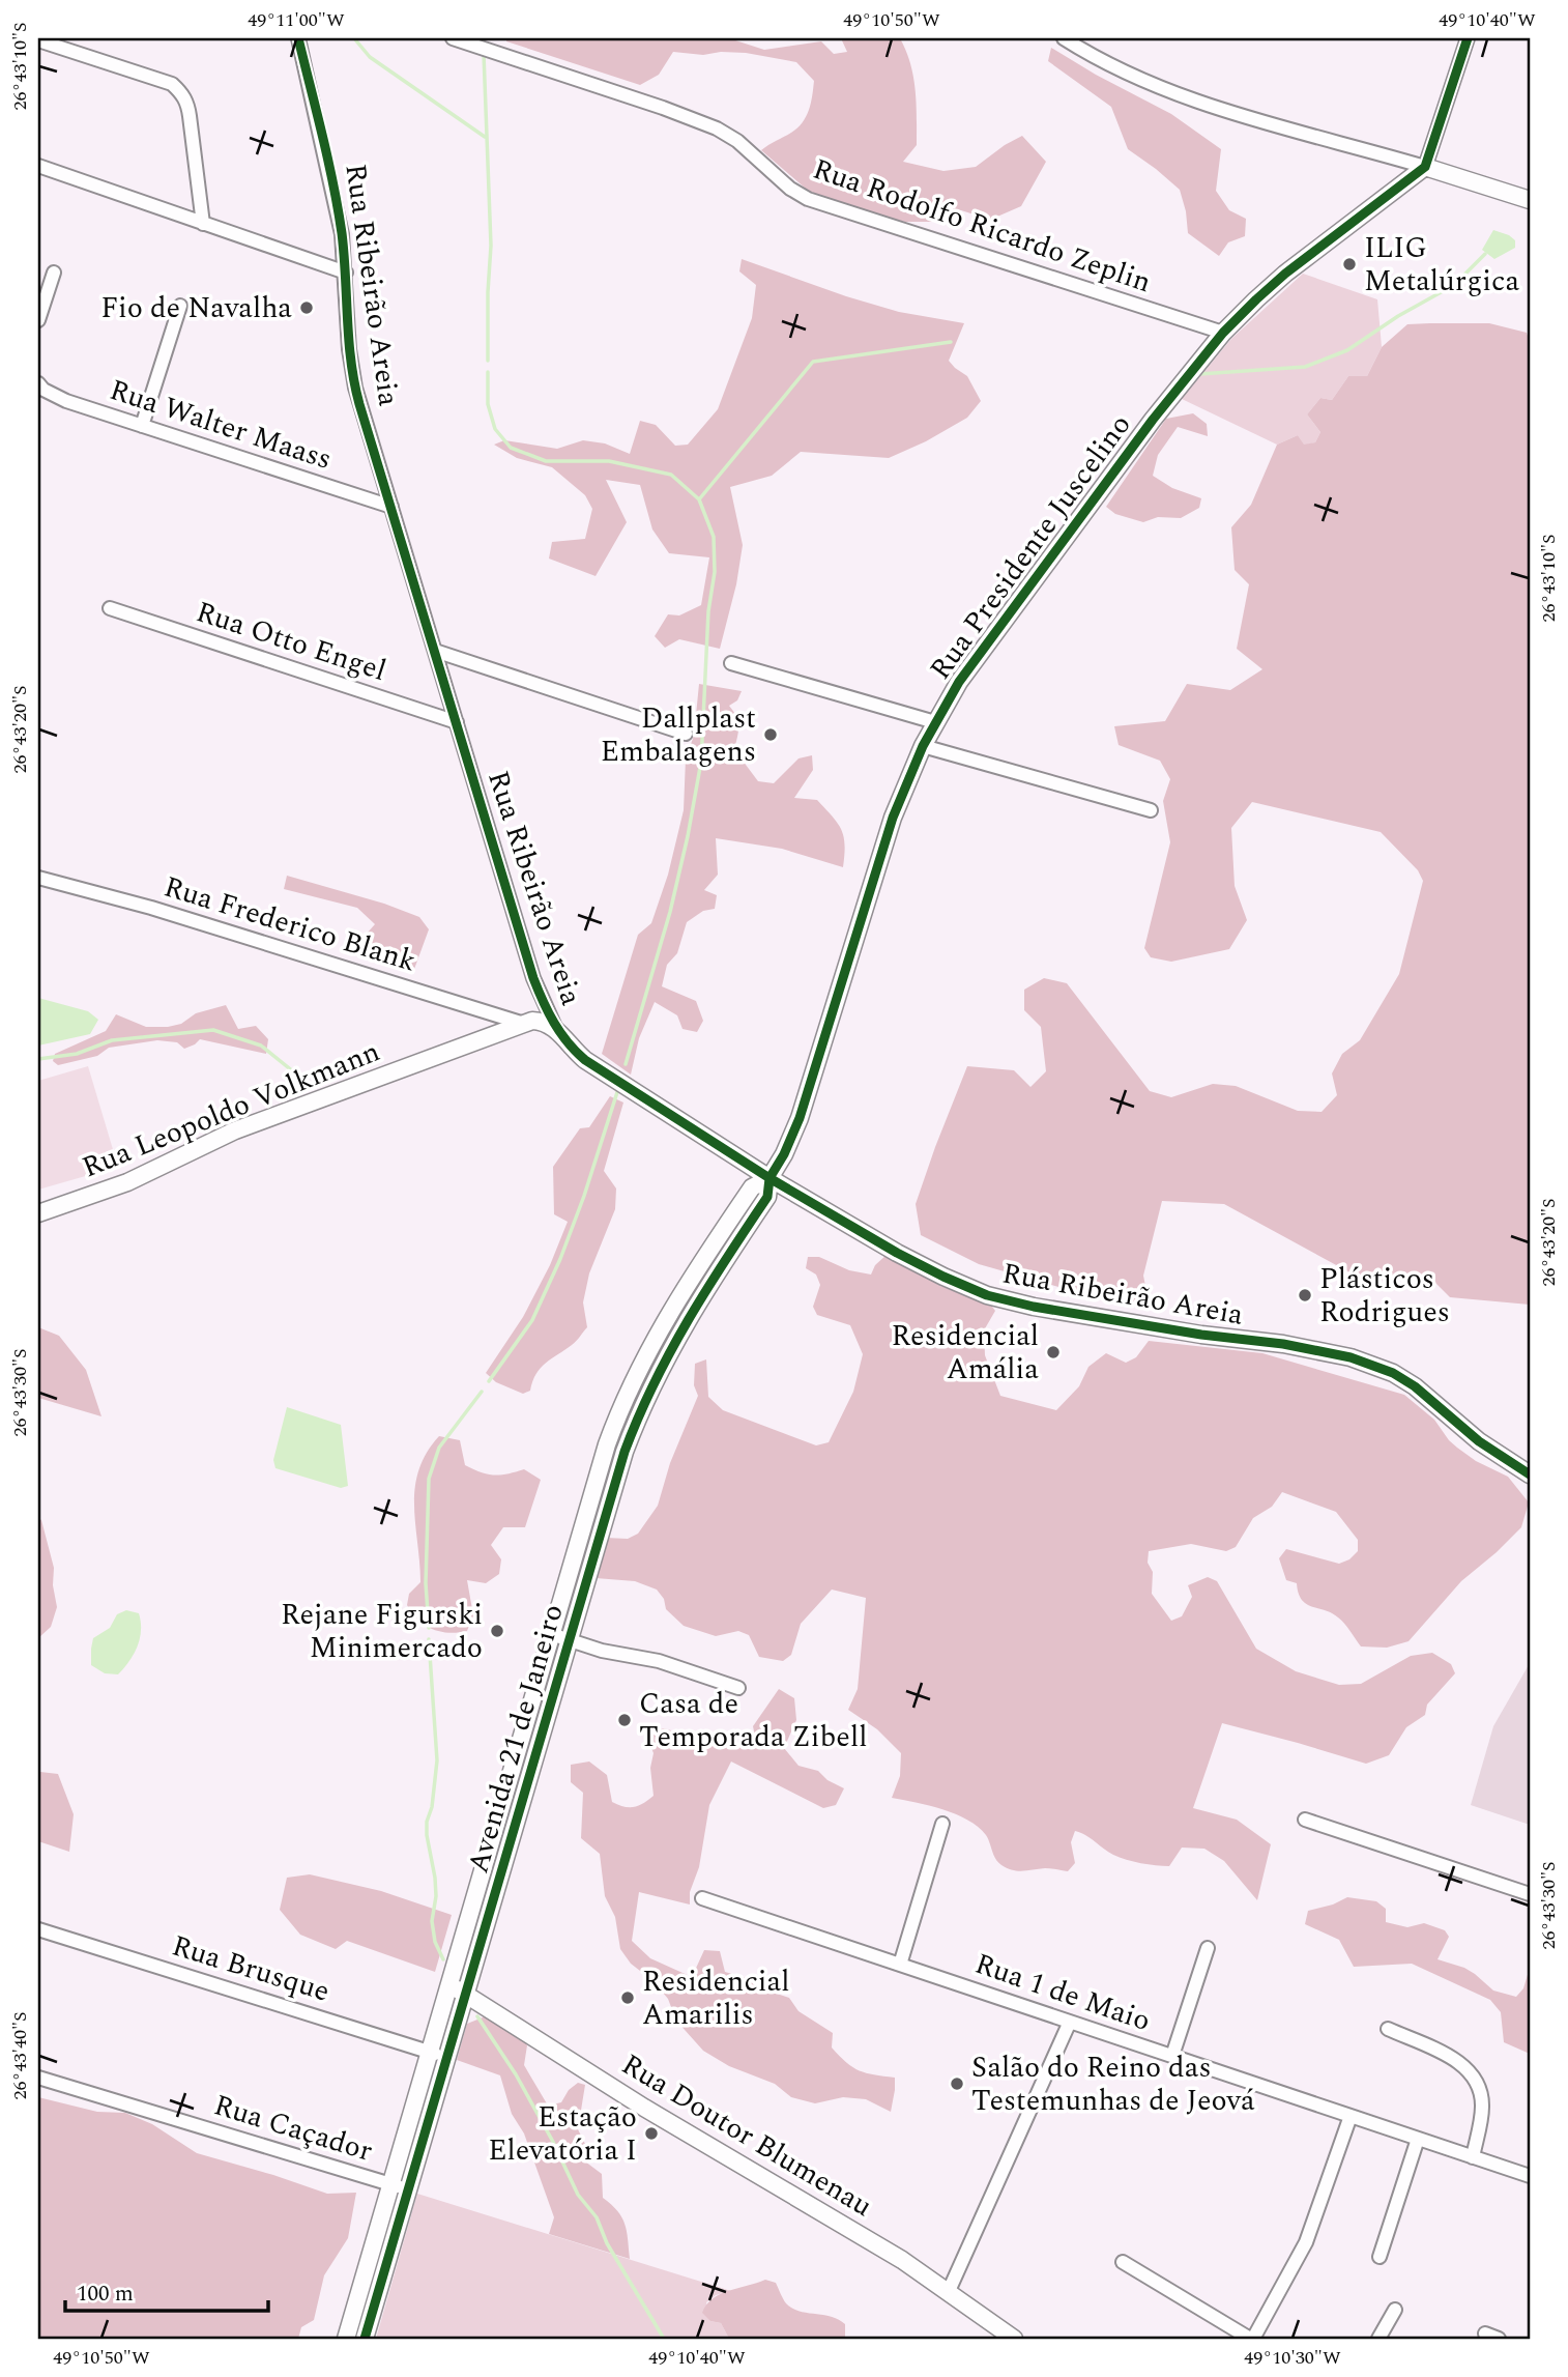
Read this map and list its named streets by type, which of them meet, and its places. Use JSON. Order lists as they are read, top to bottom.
{
  "streets": {
    "street": [
      "Rua Rodolfo Ricardo Zeplin",
      "Rua Ribeirão Areia",
      "Rua Walter Maass",
      "Rua Presidente Juscelino",
      "Rua Otto Engel",
      "Rua Frederico Blank",
      "Rua Leopoldo Volkmann",
      "Avenida 21 de Janeiro",
      "Rua Brusque",
      "Rua 1 de Maio",
      "Rua Caçador",
      "Rua Doutor Blumenau"
    ]
  },
  "crossings": [
    ["Rua Rodolfo Ricardo Zeplin", "Rua Presidente Juscelino"],
    ["Rua Ribeirão Areia", "Rua Walter Maass"],
    ["Rua Ribeirão Areia", "Rua Presidente Juscelino"],
    ["Rua Ribeirão Areia", "Rua Otto Engel"],
    ["Rua Ribeirão Areia", "Avenida 21 de Janeiro"],
    ["Rua Presidente Juscelino", "Avenida 21 de Janeiro"],
    ["Rua Frederico Blank", "Rua Leopoldo Volkmann"],
    ["Avenida 21 de Janeiro", "Rua Brusque"],
    ["Avenida 21 de Janeiro", "Rua Caçador"],
    ["Avenida 21 de Janeiro", "Rua Doutor Blumenau"]
  ],
  "places": [
    "ILIG Metalúrgica",
    "Fio de Navalha",
    "Dallplast Embalagens",
    "Plásticos Rodrigues",
    "Residencial Amália",
    "Rejane Figurski Minimercado",
    "Casa de Temporada Zibell",
    "Residencial Amarilis",
    "Salão do Reino das Testemunhas de Jeová",
    "Estação Elevatória I"
  ],
  "scale_bar": "100 m",
  "coordinates": [
    "49°11'00\"W",
    "49°10'50\"W",
    "49°10'40\"W",
    "26°43'10\"S",
    "26°43'20\"S",
    "26°43'30\"S",
    "26°43'40\"S",
    "49°10'30\"W"
  ]
}
